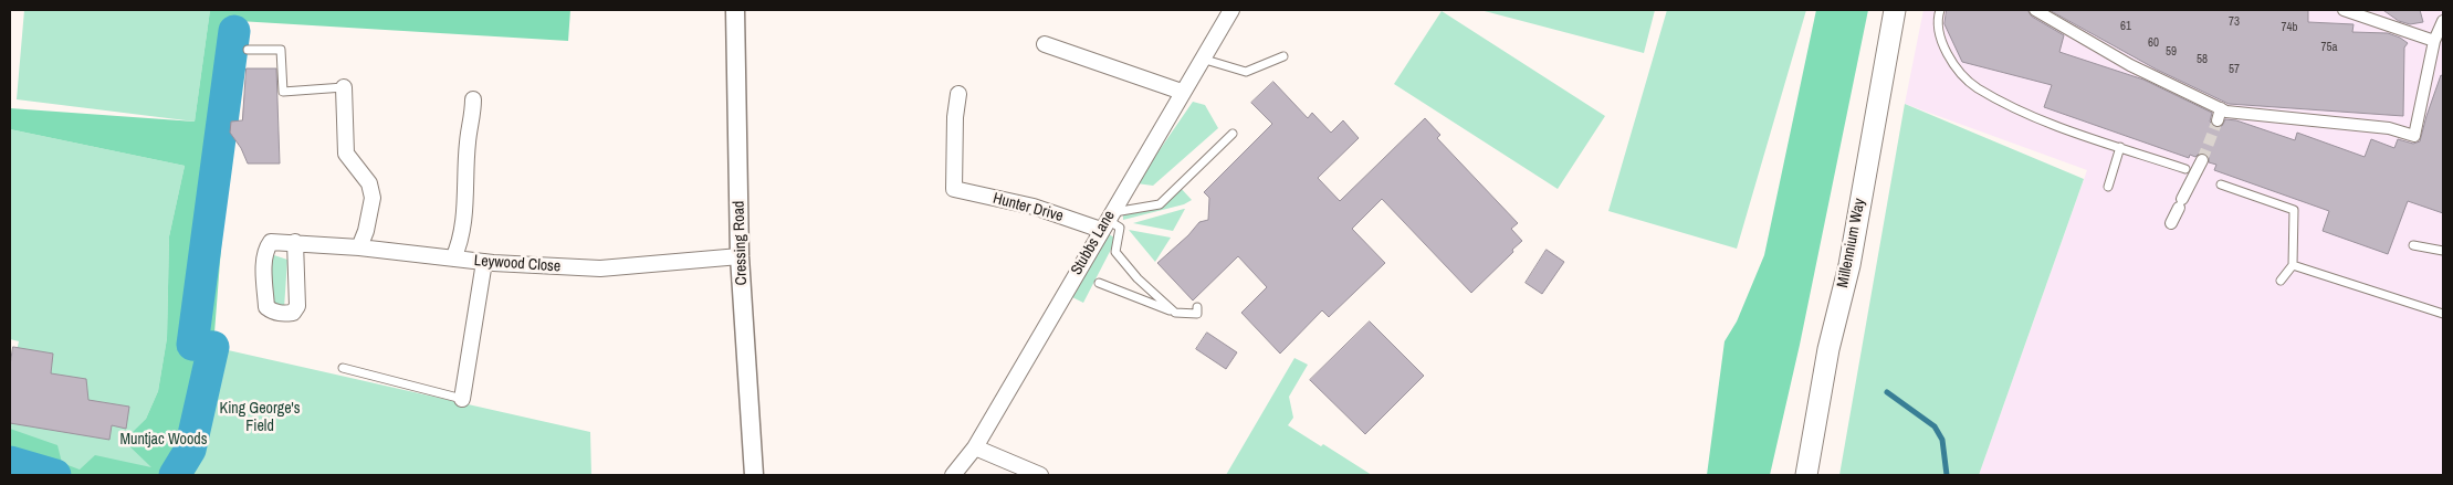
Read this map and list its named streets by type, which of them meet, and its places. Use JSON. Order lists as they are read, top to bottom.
{
  "streets": {
    "main road": ["Millennium Way"],
    "street": [
      "Hunter Drive",
      "Cressing Road",
      "Stubbs Lane",
      "Leywood Close"
    ]
  },
  "crossings": [
    ["Hunter Drive", "Stubbs Lane"],
    ["Cressing Road", "Leywood Close"]
  ],
  "parks": ["King George's Field", "Muntjac Woods"],
  "house_numbers": [
    "73",
    "61",
    "74b",
    "60",
    "75a",
    "59",
    "58",
    "57"
  ]
}
